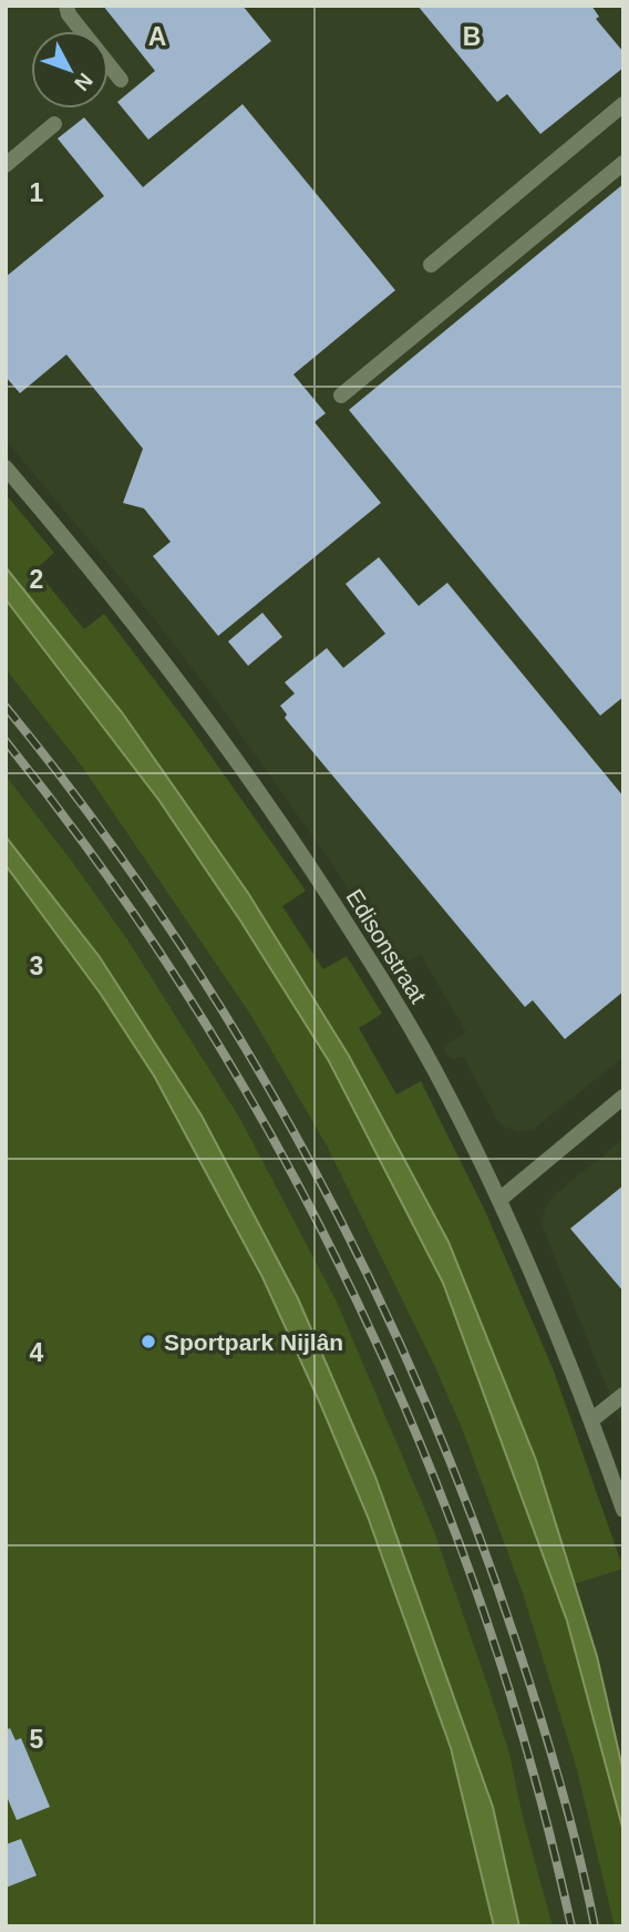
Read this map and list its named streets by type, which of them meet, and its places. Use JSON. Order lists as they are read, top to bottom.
{
  "streets": {
    "street": ["Edisonstraat"]
  },
  "places": ["Sportpark Nijlân"],
  "north": "bottom right",
  "grid": {
    "columns": ["A", "B"],
    "rows": [
      "1",
      "2",
      "3",
      "4",
      "5"
    ]
  }
}
